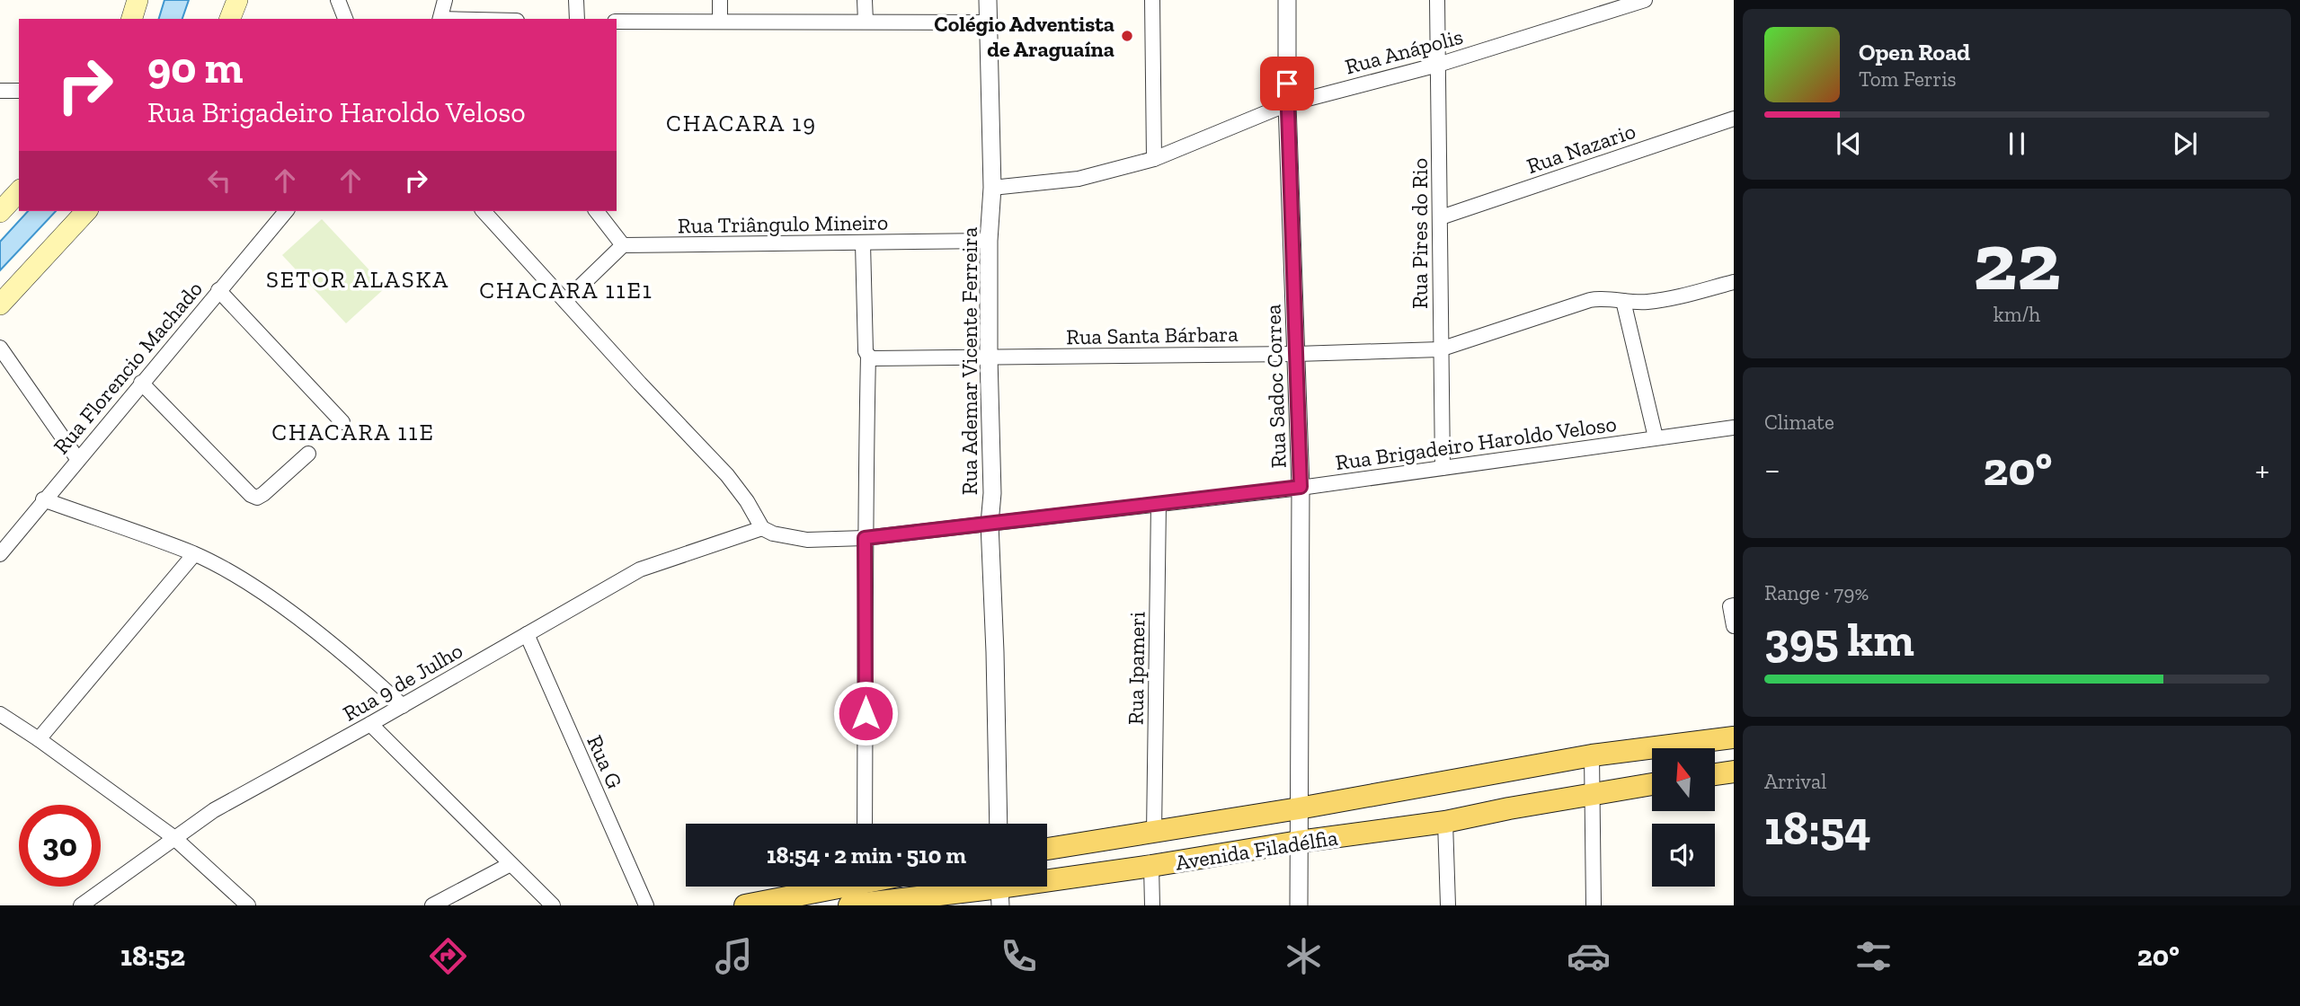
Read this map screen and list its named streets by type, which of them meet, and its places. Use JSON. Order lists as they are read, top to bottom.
{
  "streets": {
    "main road": ["Avenida Filadélfia"],
    "street": [
      "Rua Anápolis",
      "Rua Nazario",
      "Rua Triângulo Mineiro",
      "Rua Pires do Rio",
      "Rua Santa Bárbara",
      "Rua Ademar Vicente Ferreira",
      "Rua Florencio Machado",
      "Rua Sadoc Correa",
      "Rua Brigadeiro Haroldo Veloso",
      "Rua Ipameri",
      "Rua 9 de Julho",
      "Rua G"
    ]
  },
  "crossings": [
    ["Rua Anápolis", "Rua Pires do Rio"],
    ["Rua Anápolis", "Rua Ademar Vicente Ferreira"],
    ["Rua Anápolis", "Rua Sadoc Correa"],
    ["Rua Nazario", "Rua Pires do Rio"],
    ["Rua Triângulo Mineiro", "Rua Ademar Vicente Ferreira"],
    ["Rua Pires do Rio", "Rua Santa Bárbara"],
    ["Rua Pires do Rio", "Rua Brigadeiro Haroldo Veloso"],
    ["Rua Santa Bárbara", "Rua Ademar Vicente Ferreira"],
    ["Rua Santa Bárbara", "Rua Sadoc Correa"],
    ["Rua Ademar Vicente Ferreira", "Rua Brigadeiro Haroldo Veloso"],
    ["Rua Sadoc Correa", "Rua Brigadeiro Haroldo Veloso"],
    ["Rua Sadoc Correa", "Avenida Filadélfia"],
    ["Rua Brigadeiro Haroldo Veloso", "Rua Ipameri"],
    ["Rua Brigadeiro Haroldo Veloso", "Rua 9 de Julho"],
    ["Rua Ipameri", "Avenida Filadélfia"],
    ["Rua 9 de Julho", "Rua G"]
  ],
  "districts": [
    "CHACARA 19",
    "SETOR ALASKA",
    "CHACARA 11E1",
    "CHACARA 11E"
  ],
  "places": ["Colégio Adventista de Araguaína"],
  "north": "top",
  "page": {
    "turn": ["90 m", "Rua Brigadeiro Haroldo Veloso"],
    "song": ["Open Road", "Tom Ferris"],
    "tile": [
      ["22", "km/h"],
      "Climate",
      ["Range · 79%", "395 km"],
      ["Arrival", "18:54"]
    ],
    "heat": ["−", "20°", "+"],
    "limit": "30",
    "trip": "18:54 · 2 min · 510 m",
    "tabs": ["18:52", "20°"]
  }
}
